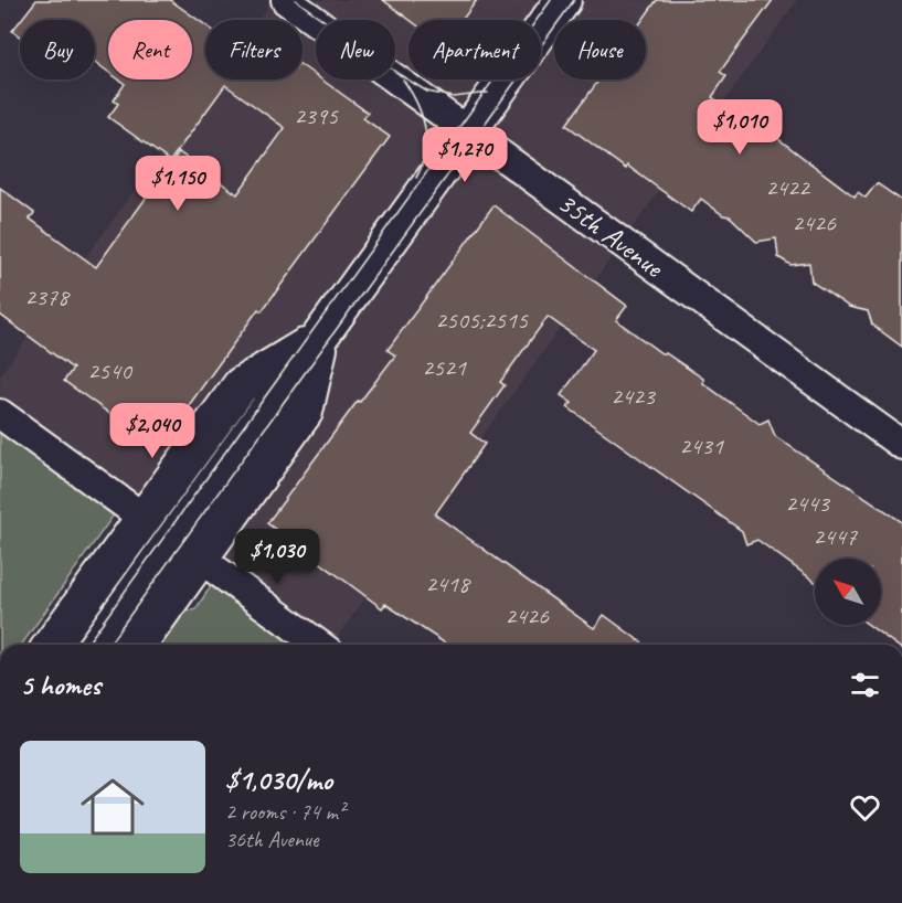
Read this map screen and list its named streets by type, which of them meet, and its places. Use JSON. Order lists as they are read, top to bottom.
{
  "streets": {
    "street": ["35th Avenue"]
  },
  "house_numbers": [
    "2395",
    "2422",
    "2426",
    "2378",
    "2505;2515",
    "2521",
    "2540",
    "2423",
    "2431",
    "2443",
    "2447",
    "2418",
    "2426"
  ],
  "north": "top left",
  "page": {
    "chip": [
      "Buy",
      "Rent",
      "Filters",
      "New",
      "Apartment",
      "House"
    ],
    "price": [
      "$1,010",
      "$1,270",
      "$1,150",
      "$2,040",
      "$1,030"
    ],
    "heading": "5 homes",
    "list": [
      {
        "name": "$1,030/mo",
        "note": "2 rooms · 74 m² · 36th Avenue"
      }
    ]
  }
}
